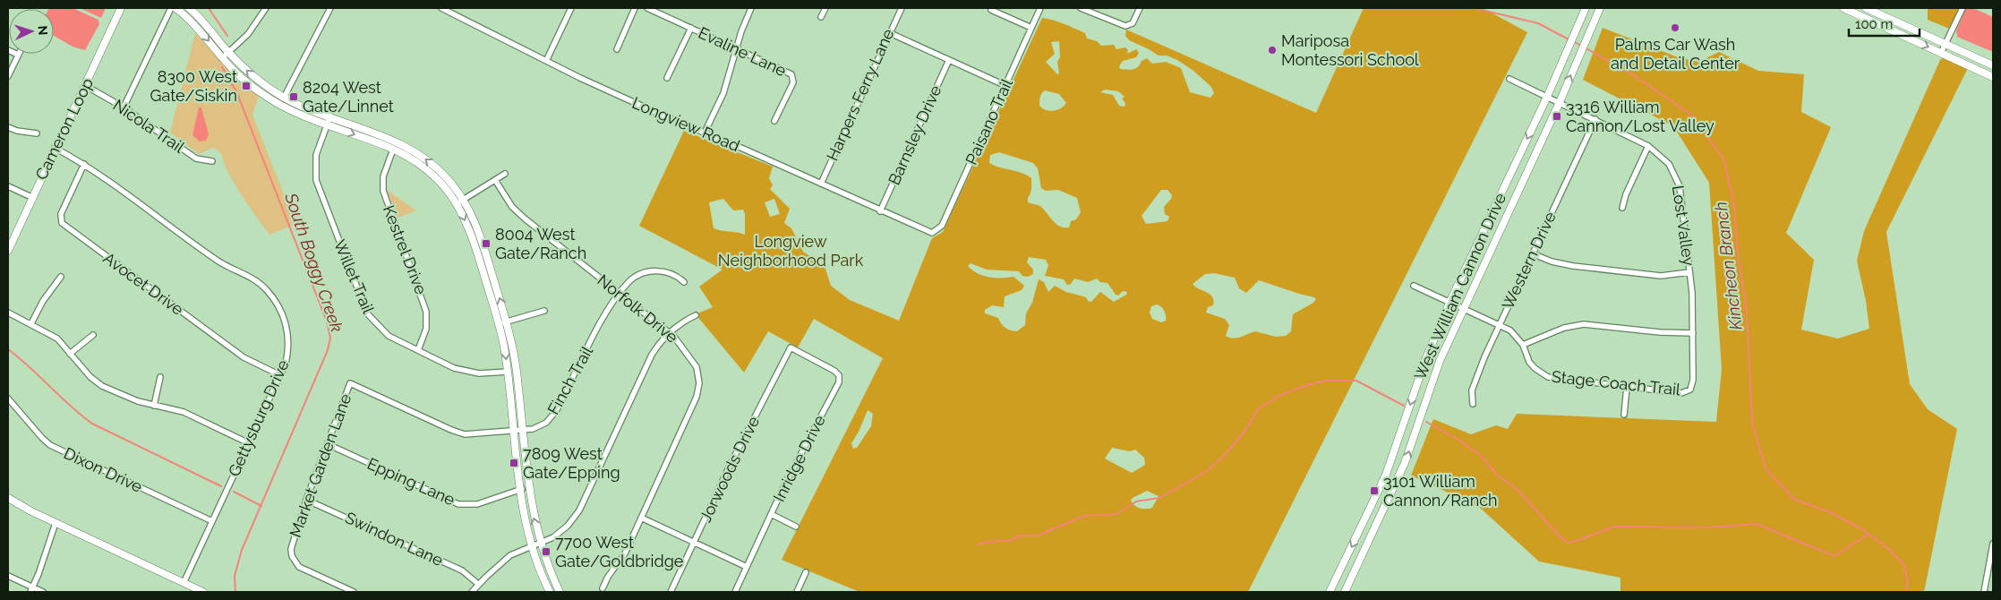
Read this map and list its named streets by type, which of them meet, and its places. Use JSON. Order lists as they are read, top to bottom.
{
  "streets": {
    "main road": ["Cameron Loop", "West William Cannon Drive"],
    "street": [
      "Evaline Lane",
      "Harpers Ferry Lane",
      "Paisano Trail",
      "Longview Road",
      "Nicola Trail",
      "Barnsley Drive",
      "Lost Valley",
      "Kestrel Drive",
      "Western Drive",
      "Willet Trail",
      "Avocet Drive",
      "Norfolk Drive",
      "Finch Trail",
      "Stage Coach Trail",
      "Gettysburg Drive",
      "Inridge Drive",
      "Market Garden Lane",
      "Jorwoods Drive",
      "Dixon Drive",
      "Epping Lane",
      "Swindon Lane"
    ]
  },
  "crossings": [
    ["Harpers Ferry Lane", "Longview Road"],
    ["Paisano Trail", "Longview Road"],
    ["Longview Road", "Barnsley Drive"],
    ["Nicola Trail", "Cameron Loop"],
    ["Cameron Loop", "Gettysburg Drive"],
    ["Lost Valley", "Western Drive"],
    ["Lost Valley", "West William Cannon Drive"],
    ["Lost Valley", "Stage Coach Trail"],
    ["Kestrel Drive", "Willet Trail"],
    ["Western Drive", "Stage Coach Trail"],
    ["Avocet Drive", "Gettysburg Drive"],
    ["West William Cannon Drive", "Stage Coach Trail"],
    ["Norfolk Drive", "Finch Trail"],
    ["Finch Trail", "Market Garden Lane"],
    ["Gettysburg Drive", "Dixon Drive"],
    ["Inridge Drive", "Jorwoods Drive"],
    ["Market Garden Lane", "Epping Lane"],
    ["Market Garden Lane", "Swindon Lane"]
  ],
  "water": ["South Boggy Creek", "Kincheon Branch"],
  "parks": ["Longview Neighborhood Park"],
  "places": {
    "other": ["Palms Car Wash and Detail Center", "Mariposa Montessori School"],
    "transit": [
      "8300 West Gate/Siskin",
      "8204 West Gate/Linnet",
      "3316 William Cannon/Lost Valley",
      "8004 West Gate/Ranch",
      "7809 West Gate/Epping",
      "3101 William Cannon/Ranch",
      "7700 West Gate/Goldbridge"
    ]
  },
  "scale_bar": "100 m",
  "north": "right"
}
